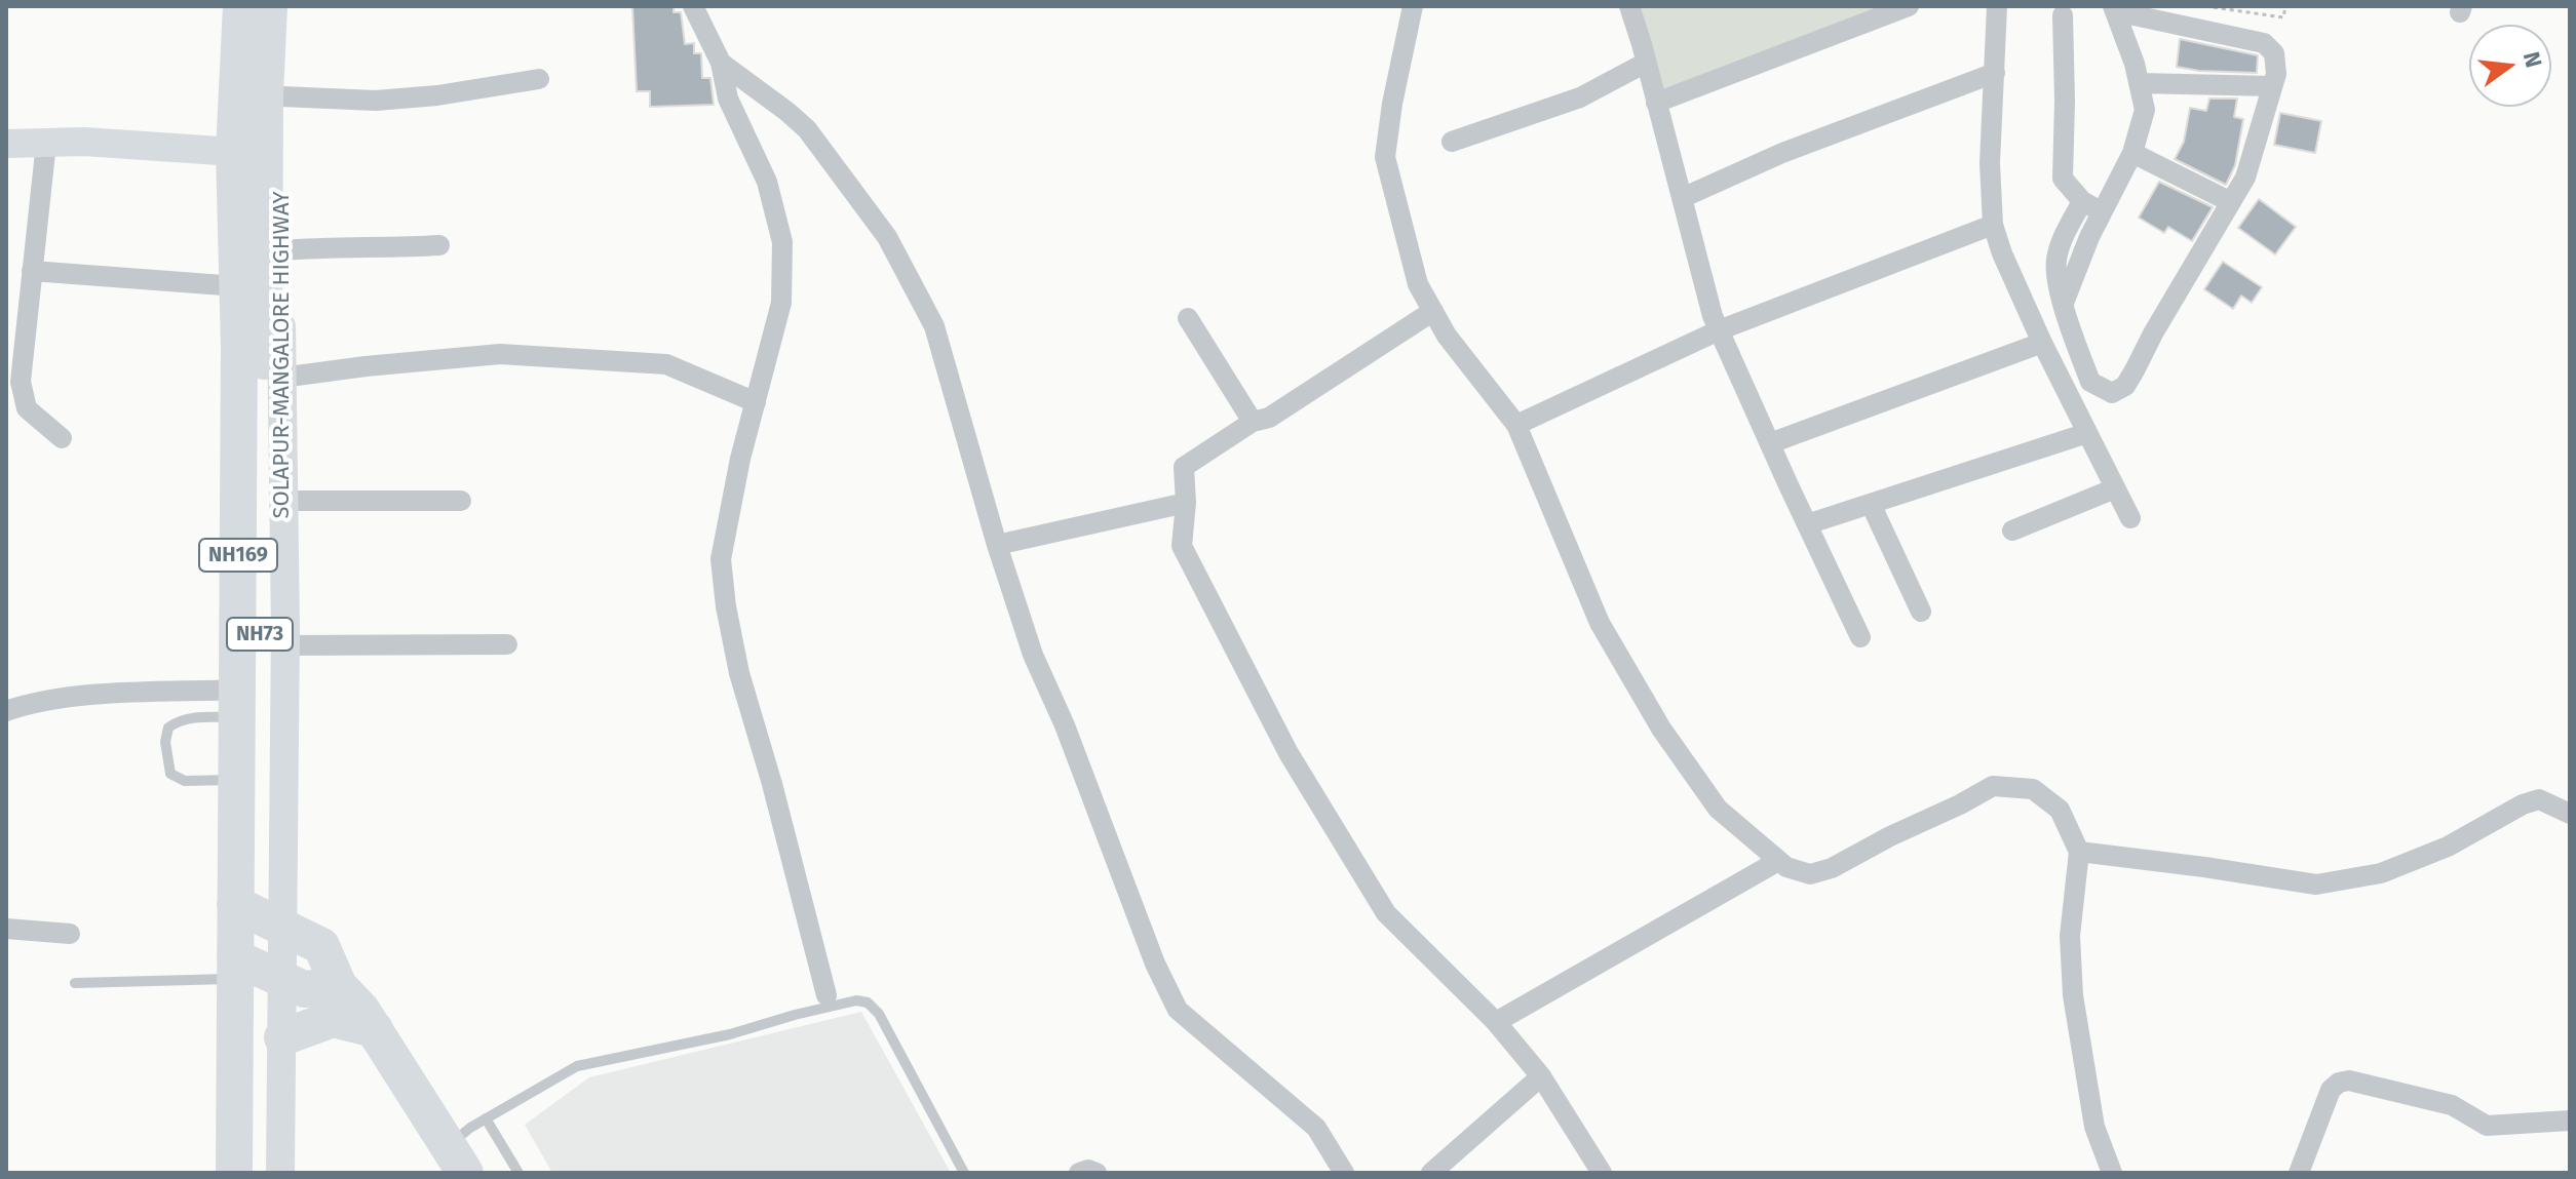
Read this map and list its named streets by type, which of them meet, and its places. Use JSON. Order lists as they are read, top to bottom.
{
  "streets": {
    "highway": ["NH169", "NH73"],
    "street": ["SOLAPUR-MANGALORE HIGHWAY"]
  },
  "crossings": [
    ["SOLAPUR-MANGALORE HIGHWAY", "NH73"]
  ],
  "north": "right"
}
